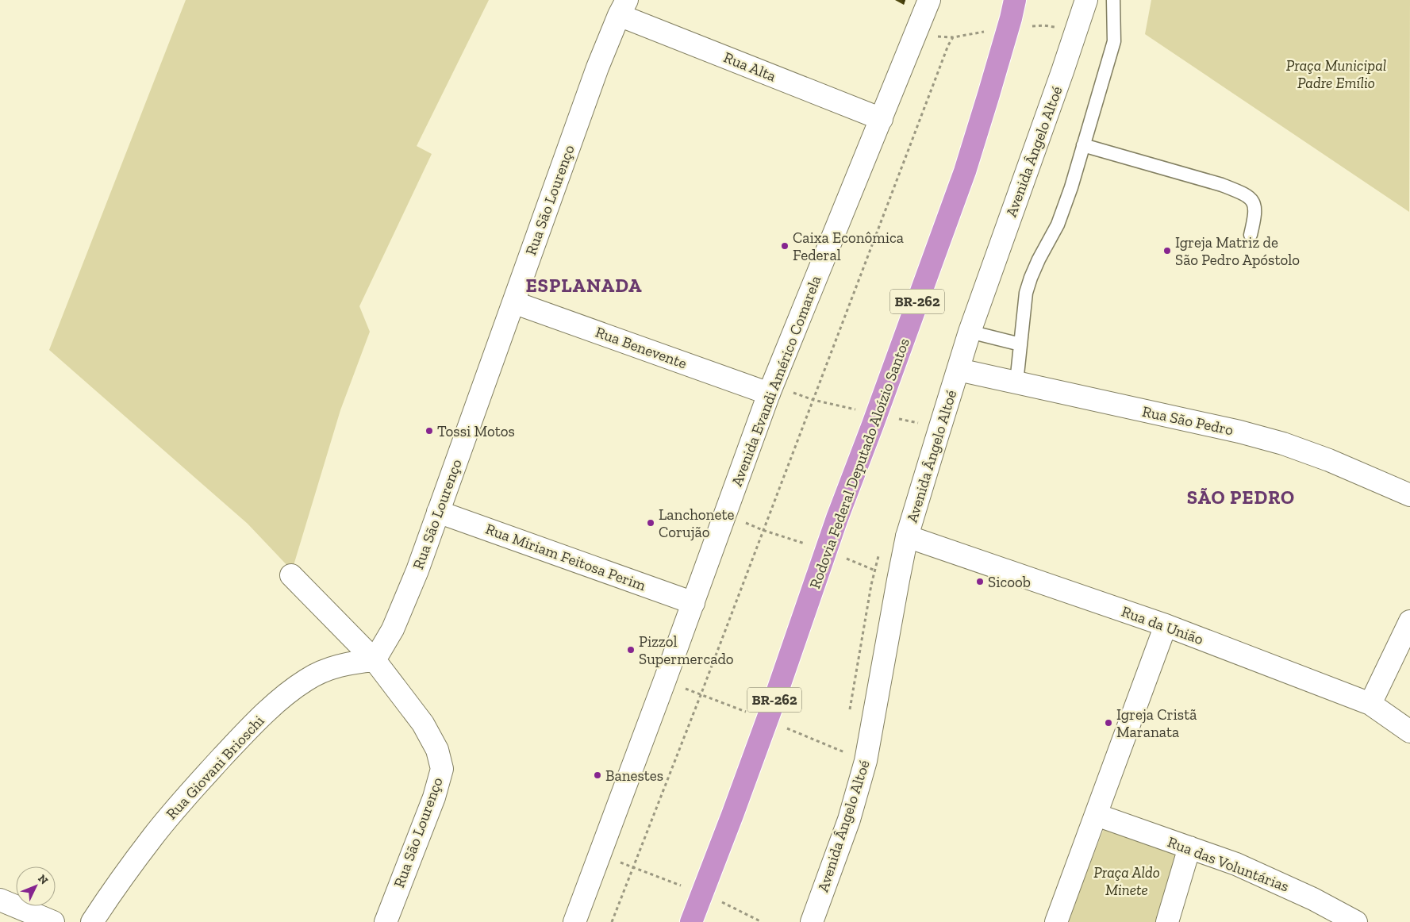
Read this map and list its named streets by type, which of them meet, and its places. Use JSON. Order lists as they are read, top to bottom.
{
  "streets": {
    "highway": ["BR-262", "Rodovia Federal Deputado Aloízio Santos"],
    "street": [
      "Rua Alta",
      "Avenida Ângelo Altoé",
      "Rua São Lourenço",
      "Rua Benevente",
      "Avenida Evandi Américo Comarela",
      "Rua São Pedro",
      "Rua Miriam Feitosa Perim",
      "Rua da União",
      "Rua Giovani Brioschi",
      "Rua das Voluntárias"
    ]
  },
  "crossings": [
    ["Rua Alta", "Rua São Lourenço"],
    ["Rua Alta", "Avenida Evandi Américo Comarela"],
    ["Avenida Ângelo Altoé", "Rua São Pedro"],
    ["Avenida Ângelo Altoé", "Rua da União"],
    ["Rua São Lourenço", "Rua Benevente"],
    ["Rua São Lourenço", "Rua Miriam Feitosa Perim"],
    ["Rua São Lourenço", "Rua Giovani Brioschi"],
    ["Rua Benevente", "Avenida Evandi Américo Comarela"],
    ["Avenida Evandi Américo Comarela", "Rua Miriam Feitosa Perim"]
  ],
  "districts": ["ESPLANADA", "SÃO PEDRO"],
  "parks": ["Praça Municipal Padre Emílio", "Praça Aldo Minete"],
  "places": [
    "Caixa Econômica Federal",
    "Igreja Matriz de São Pedro Apóstolo",
    "Tossi Motos",
    "Lanchonete Corujão",
    "Sicoob",
    "Pizzol Supermercado",
    "Igreja Cristã Maranata",
    "Banestes"
  ],
  "north": "top right"
}
